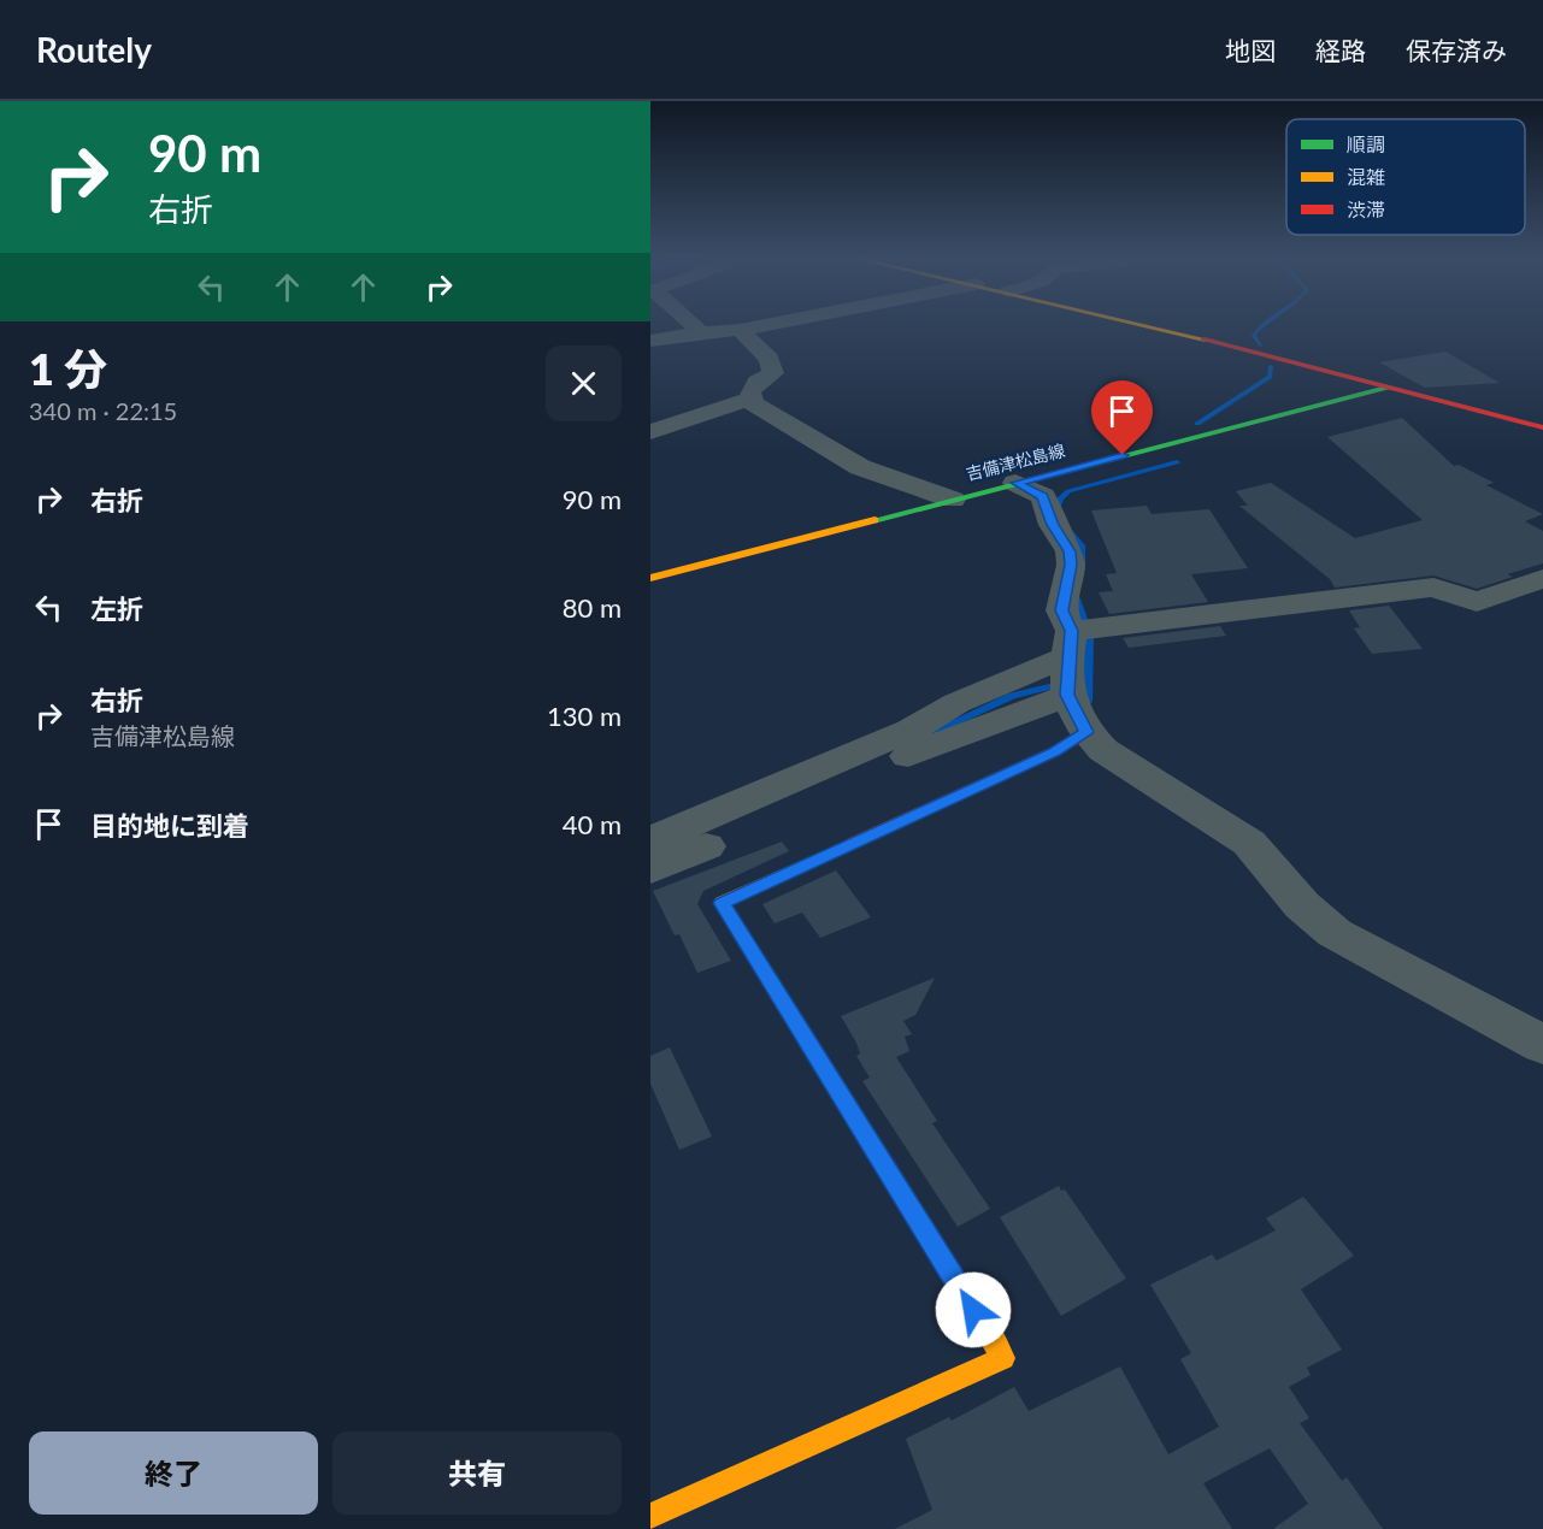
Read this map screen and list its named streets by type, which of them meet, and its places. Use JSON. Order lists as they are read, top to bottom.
{
  "streets": {
    "main road": ["吉備津松島線"]
  },
  "legend": ["順調", "混雑", "渋滞"],
  "page": {
    "header": "Routely",
    "nav": ["地図", "経路", "保存済み"],
    "turn": ["90 m", "右折"],
    "heading": ["1 分", "340 m · 22:15"],
    "list": [
      {
        "name": "右折",
        "value": "90 m"
      },
      {
        "name": "左折",
        "value": "80 m"
      },
      {
        "name": "右折",
        "note": "吉備津松島線",
        "value": "130 m"
      },
      {
        "name": "目的地に到着",
        "value": "40 m"
      }
    ],
    "buttons": ["終了", "共有"]
  }
}
